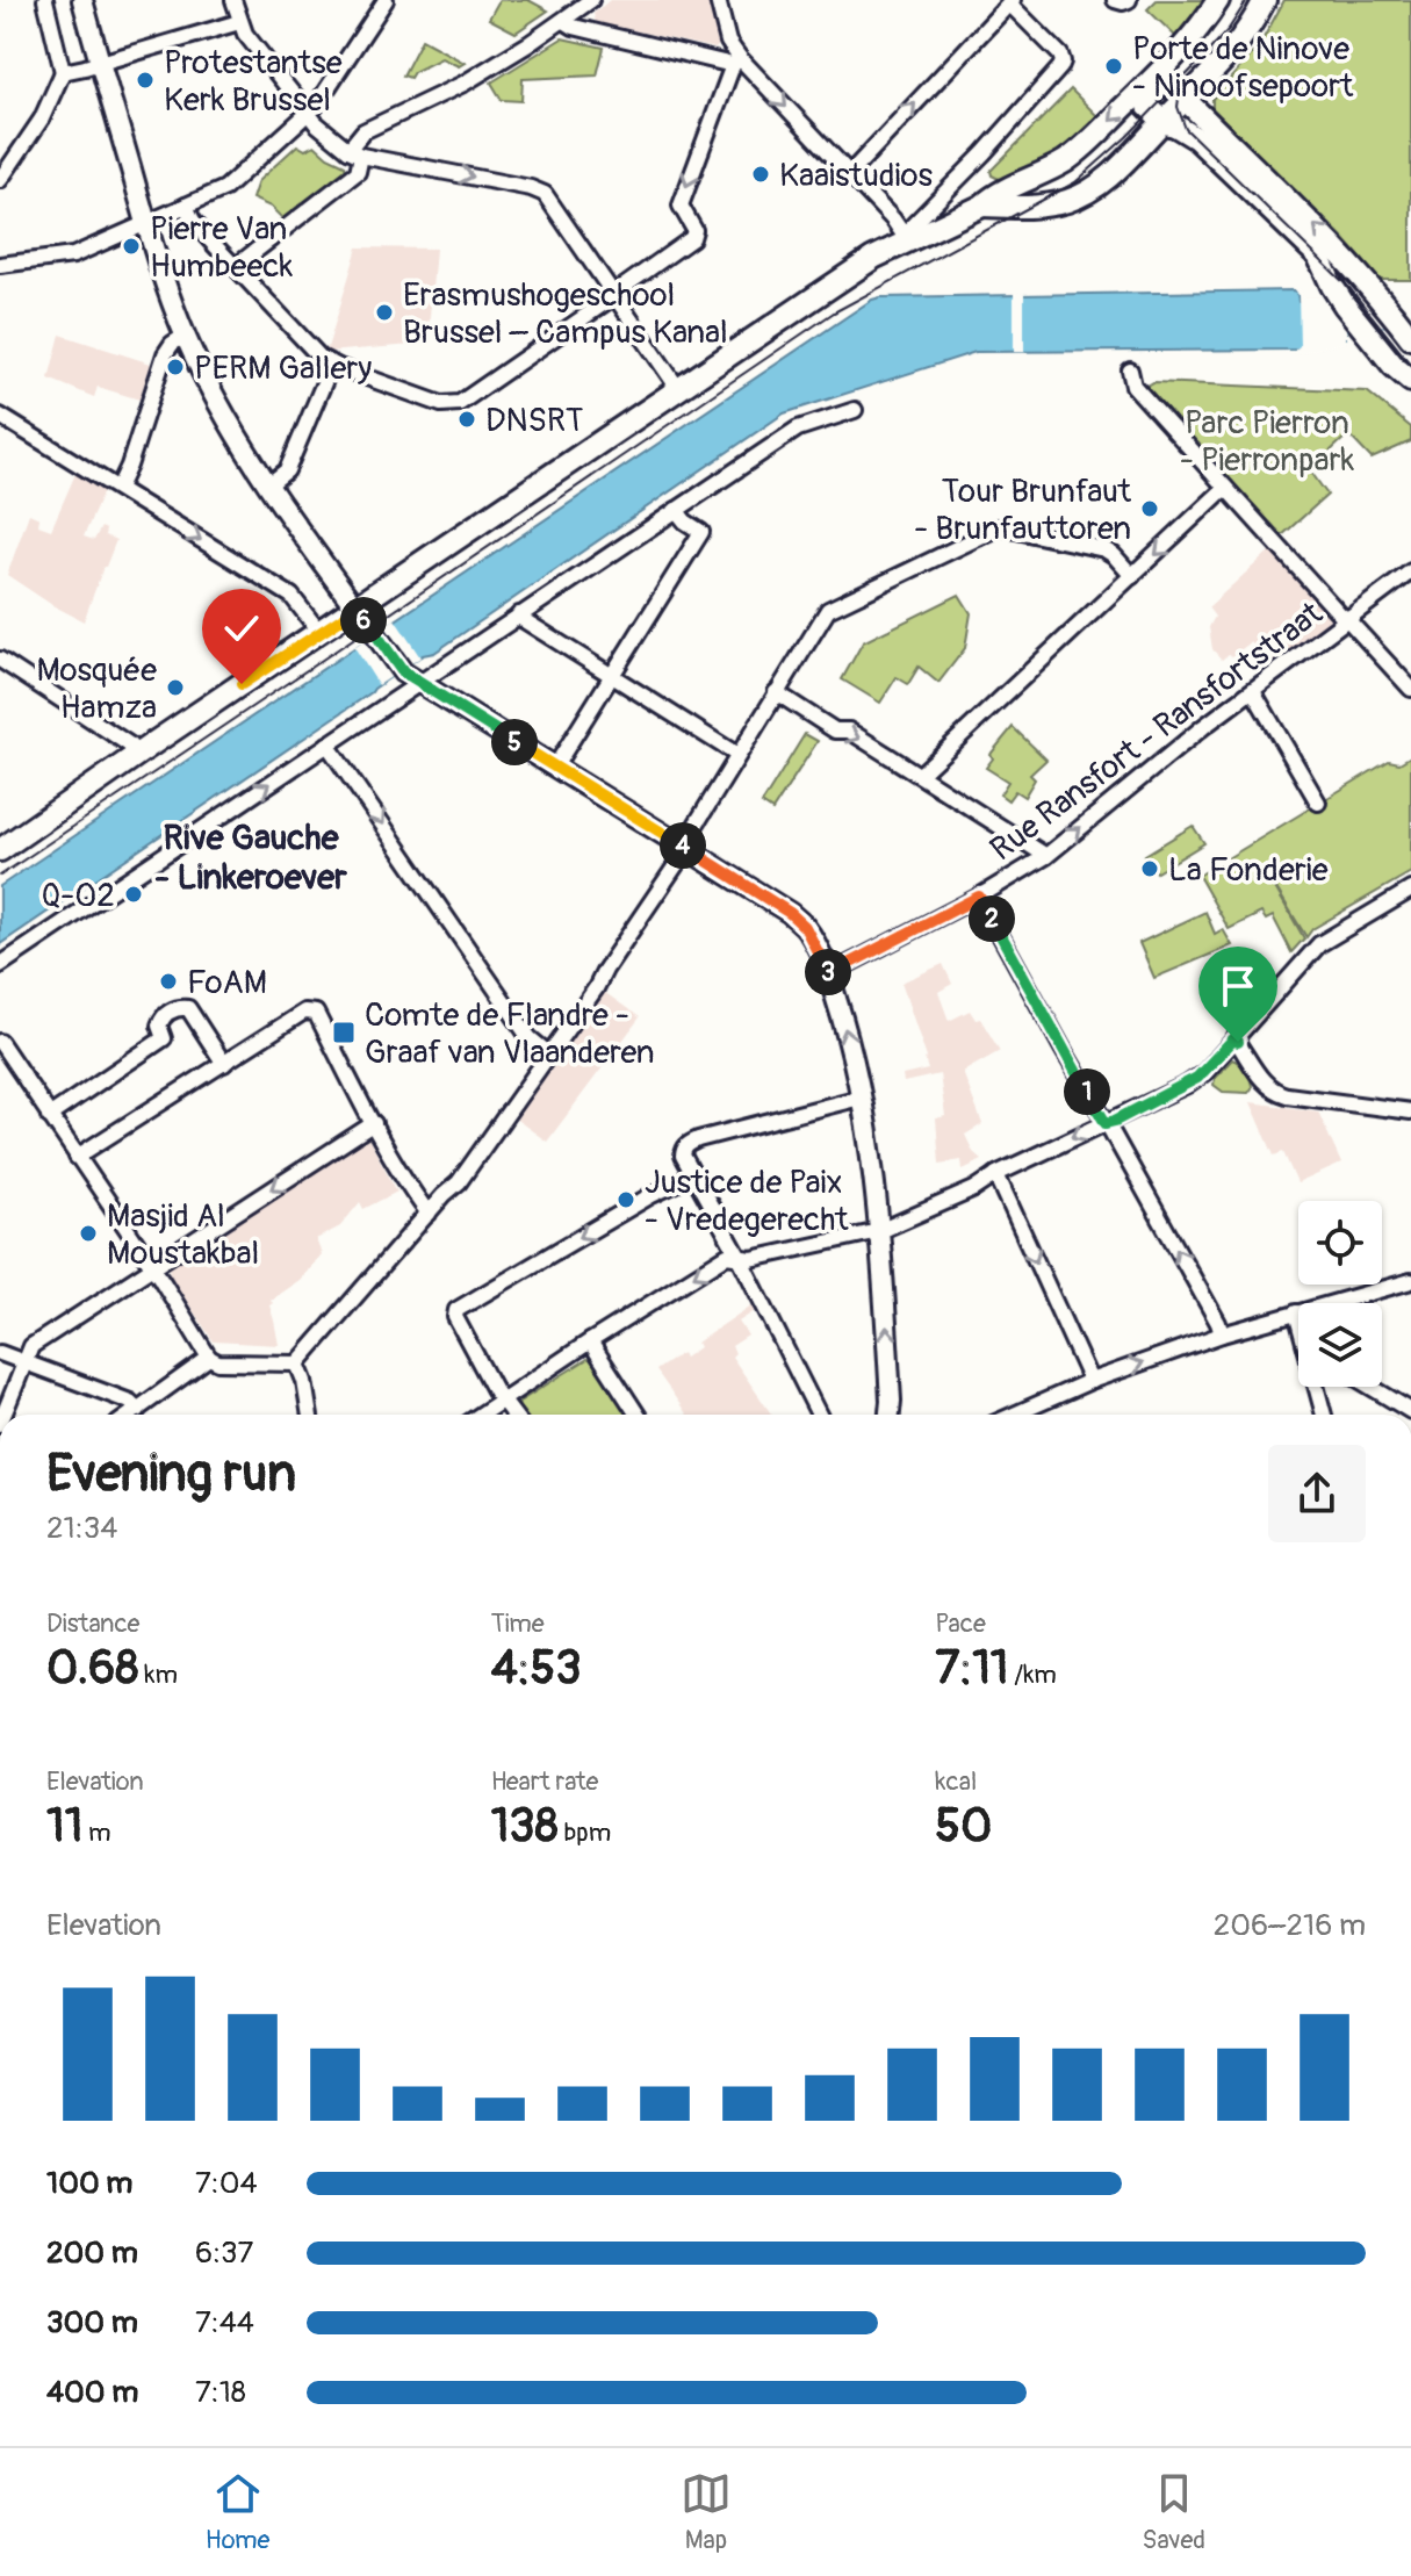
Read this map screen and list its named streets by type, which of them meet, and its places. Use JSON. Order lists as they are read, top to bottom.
{
  "streets": {
    "street": ["Rue Ransfort - Ransfortstraat"]
  },
  "one_way": ["Rue Ransfort - Ransfortstraat"],
  "districts": ["Rive Gauche - Linkeroever"],
  "parks": ["Parc Pierron - Pierronpark"],
  "places": {
    "other": [
      "Porte de Ninove - Ninoofsepoort",
      "Protestantse Kerk Brussel",
      "Kaaistudios",
      "Pierre Van Humbeeck",
      "Erasmushogeschool Brussel – Campus Kanal",
      "PERM Gallery",
      "DNSRT",
      "Tour Brunfaut - Brunfauttoren",
      "Mosquée Hamza",
      "La Fonderie",
      "Q-02",
      "FoAM",
      "Justice de Paix - Vredegerecht",
      "Masjid Al Moustakbal"
    ],
    "transit": ["Comte de Flandre - Graaf van Vlaanderen"]
  },
  "page": {
    "pins": [
      "6",
      "5",
      "4",
      "2",
      "3",
      "1"
    ],
    "heading": ["Evening run", "21:34"],
    "stats": [
      ["Distance", "0.68 km"],
      ["Time", "4:53"],
      ["Pace", "7:11 /km"],
      ["Elevation", "11 m"],
      ["Heart rate", "138 bpm"],
      ["kcal", "50"]
    ],
    "chart": ["Elevation", "206–216 m"],
    "list": [
      {
        "name": "100 m",
        "note": "7:04"
      },
      {
        "name": "200 m",
        "note": "6:37"
      },
      {
        "name": "300 m",
        "note": "7:44"
      },
      {
        "name": "400 m",
        "note": "7:18"
      }
    ],
    "tabs": ["Home", "Map", "Saved"]
  }
}
